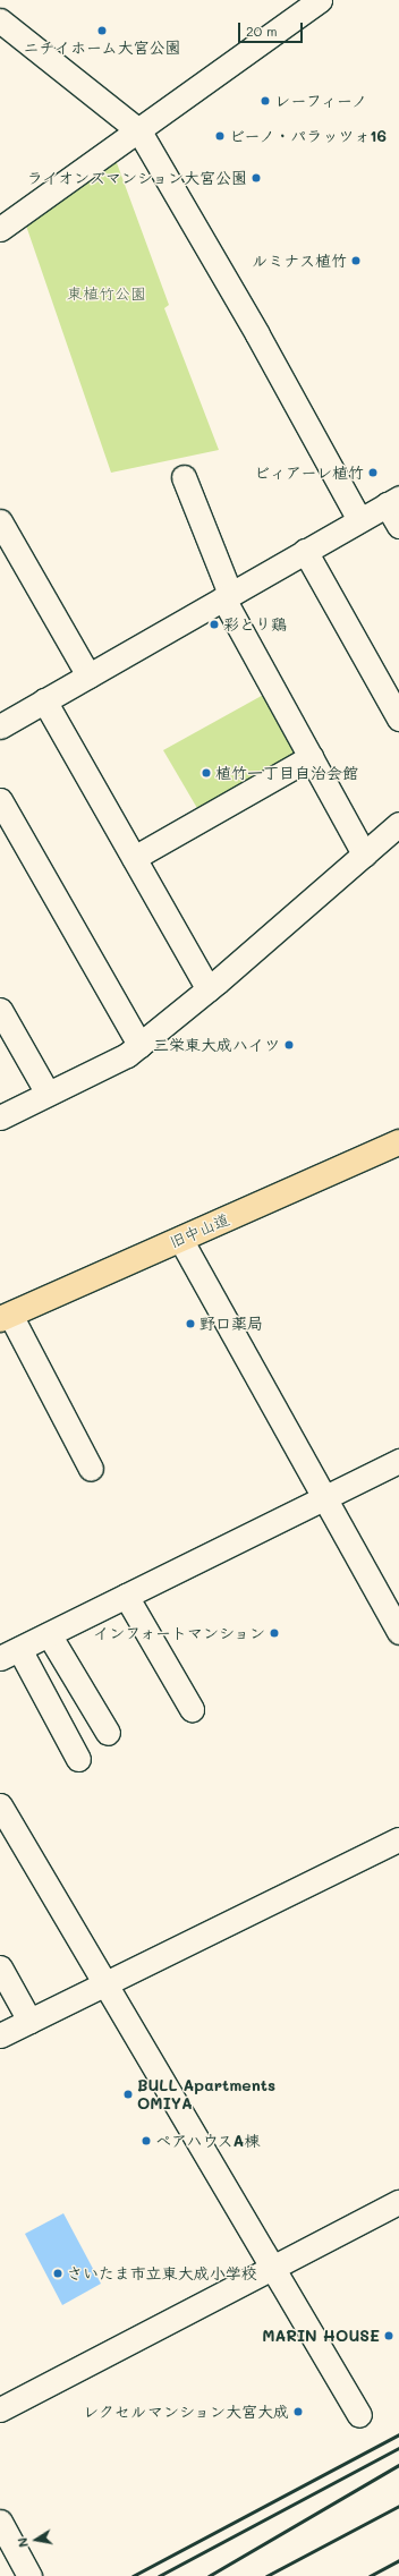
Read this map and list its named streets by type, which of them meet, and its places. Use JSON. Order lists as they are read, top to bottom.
{
  "streets": {
    "main road": ["旧中山道"]
  },
  "parks": ["東植竹公園"],
  "places": [
    "ニチイホーム大宮公園",
    "レーフィーノ",
    "ビーノ・パラッツォ16",
    "ライオンズマンション大宮公園",
    "ルミナス植竹",
    "ビィアーレ植竹",
    "彩とり鶏",
    "植竹一丁目自治会館",
    "三栄東大成ハイツ",
    "野口薬局",
    "インフォートマンション",
    "BULL Apartments OMIYA",
    "ペアハウスA棟",
    "さいたま市立東大成小学校",
    "MARIN HOUSE",
    "レクセルマンション大宮大成"
  ],
  "scale_bar": "20 m",
  "north": "left"
}
